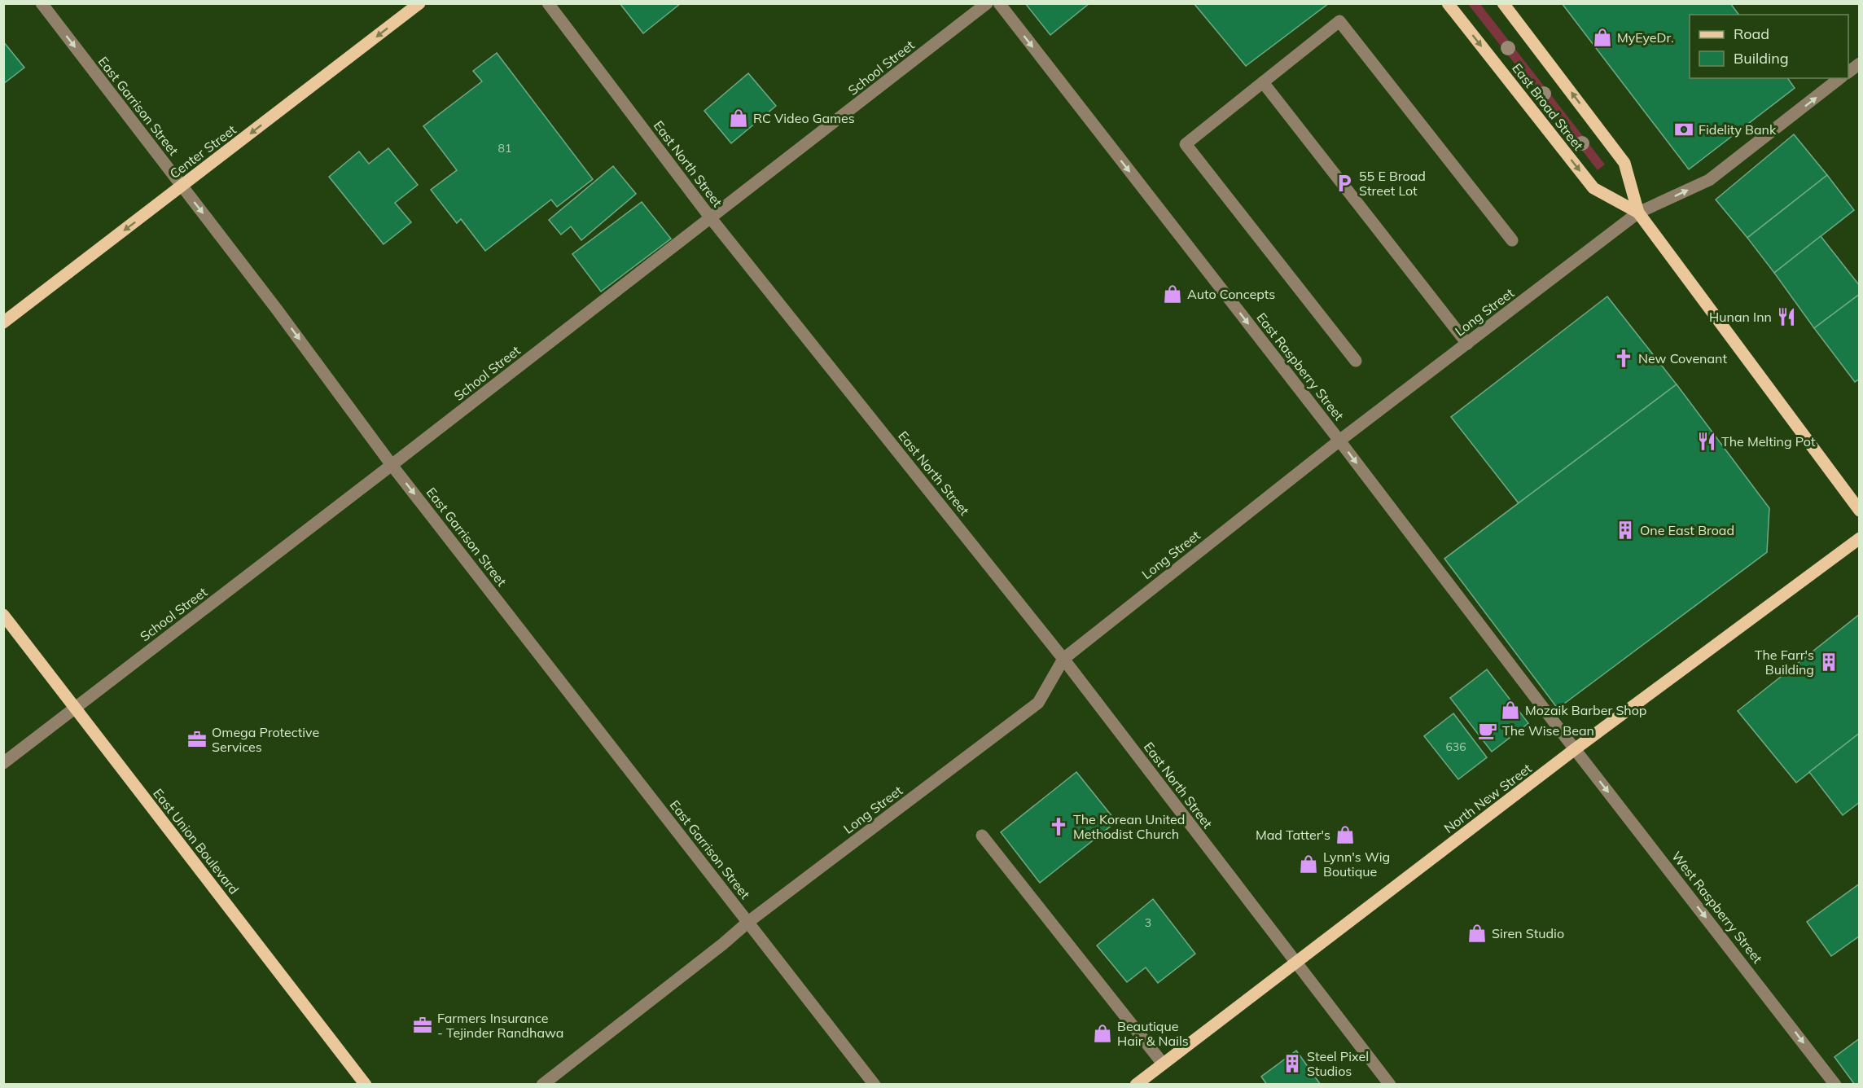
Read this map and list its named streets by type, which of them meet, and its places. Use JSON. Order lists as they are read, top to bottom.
{
  "streets": {
    "main road": [
      "East Broad Street",
      "Center Street",
      "North New Street",
      "East Union Boulevard"
    ],
    "street": [
      "School Street",
      "East Garrison Street",
      "East North Street",
      "Long Street",
      "East Raspberry Street",
      "West Raspberry Street"
    ]
  },
  "crossings": [
    ["School Street", "East Garrison Street"],
    ["School Street", "East North Street"],
    ["School Street", "East Union Boulevard"],
    ["East Garrison Street", "Center Street"],
    ["East Garrison Street", "Long Street"],
    ["East Broad Street", "Long Street"],
    ["East North Street", "Long Street"],
    ["East North Street", "North New Street"],
    ["Long Street", "East Raspberry Street"],
    ["East Raspberry Street", "North New Street"],
    ["East Raspberry Street", "West Raspberry Street"],
    ["North New Street", "West Raspberry Street"]
  ],
  "one_way": [
    "East Garrison Street",
    "Center Street",
    "East Raspberry Street",
    "West Raspberry Street"
  ],
  "places": {
    "shop": [
      "MyEyeDr.",
      "RC Video Games",
      "Auto Concepts",
      "Mozaik Barber Shop",
      "Mad Tatter's",
      "Lynn's Wig Boutique",
      "Siren Studio",
      "Beautique Hair & Nails"
    ],
    "bank": ["Fidelity Bank"],
    "parking": ["55 E Broad Street Lot"],
    "restaurant": ["Hunan Inn", "The Melting Pot"],
    "church": ["New Covenant", "The Korean United Methodist Church"],
    "building": ["One East Broad", "The Farr's Building", "Steel Pixel Studios"],
    "cafe": ["The Wise Bean"],
    "office": ["Omega Protective Services", "Farmers Insurance - Tejinder Randhawa"]
  },
  "house_numbers": ["81", "636", "3"],
  "legend": ["Road", "Building"]
}
